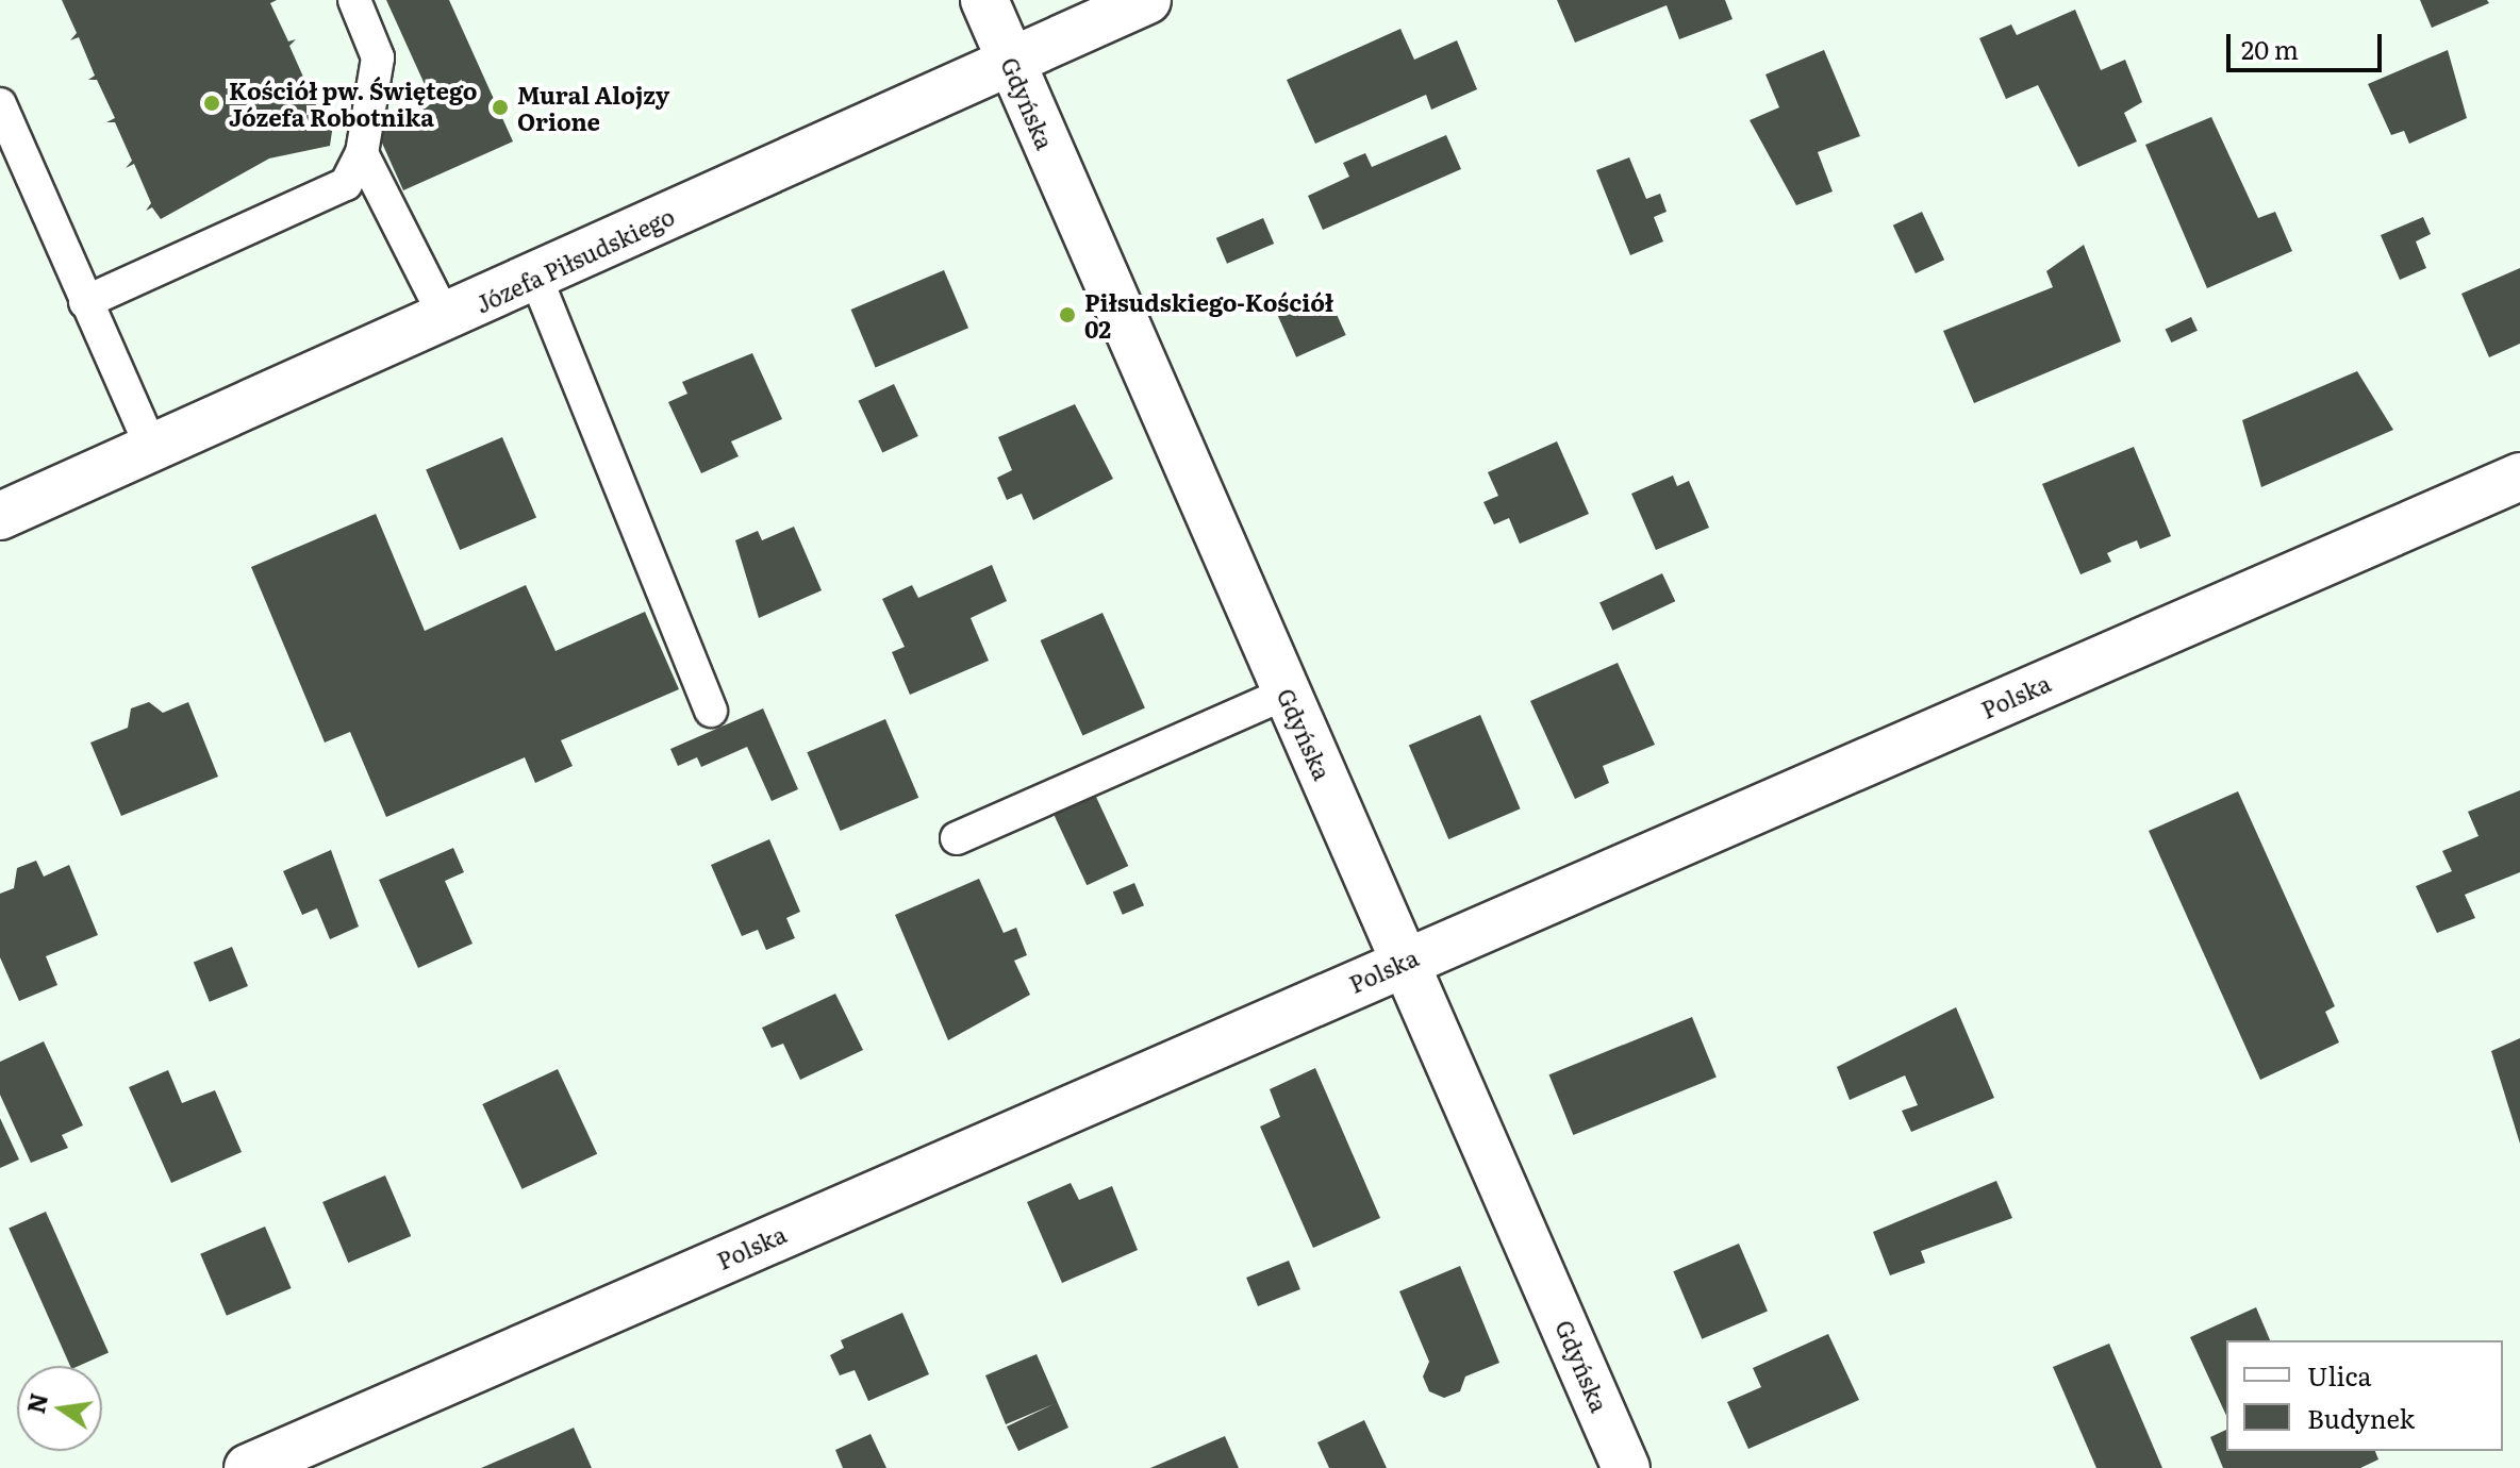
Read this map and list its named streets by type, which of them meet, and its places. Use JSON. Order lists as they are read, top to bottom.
{
  "streets": {
    "street": ["Gdyńska", "Józefa Piłsudskiego", "Polska"]
  },
  "crossings": [
    ["Gdyńska", "Józefa Piłsudskiego"],
    ["Gdyńska", "Polska"]
  ],
  "places": ["Kościół pw. Świętego Józefa Robotnika", "Mural Alojzy Orione", "Piłsudskiego-Kościół 02"],
  "legend": ["Ulica", "Budynek"],
  "scale_bar": "20 m",
  "north": "left"
}
